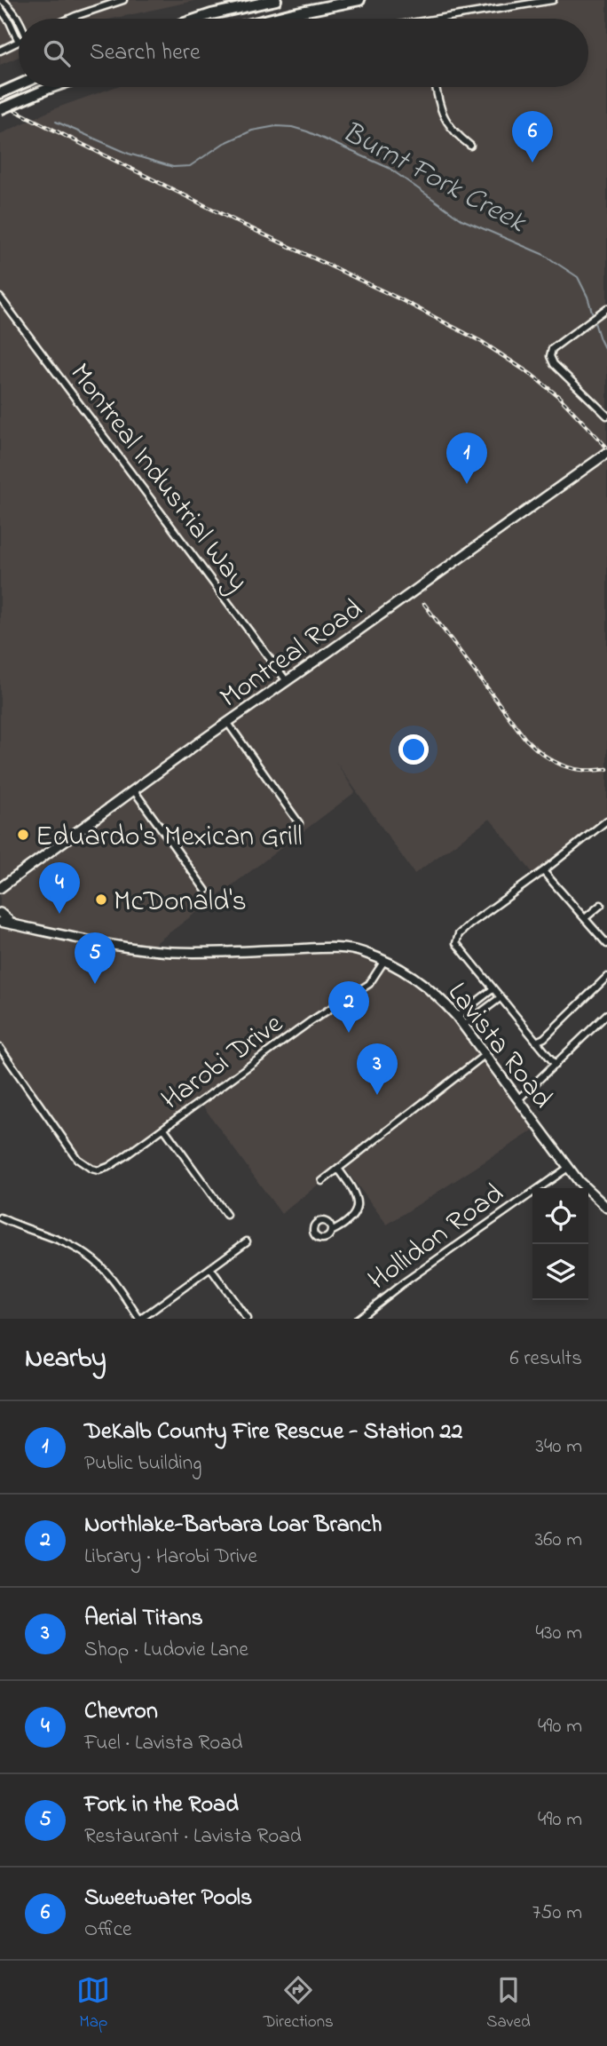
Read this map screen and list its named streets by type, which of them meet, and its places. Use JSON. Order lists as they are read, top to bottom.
{
  "streets": {
    "street": [
      "Montreal Industrial Way",
      "Montreal Road",
      "Lavista Road",
      "Harobi Drive",
      "Hollidon Road"
    ]
  },
  "crossings": [
    ["Montreal Industrial Way", "Montreal Road"],
    ["Lavista Road", "Harobi Drive"],
    ["Lavista Road", "Hollidon Road"]
  ],
  "water": ["Burnt Fork Creek"],
  "places": ["Eduardo's Mexican Grill", "McDonald's"],
  "page": {
    "search": "Search here",
    "pins": [
      "6",
      "1",
      "4",
      "5",
      "2",
      "3"
    ],
    "heading": ["Nearby", "6 results"],
    "list": [
      {
        "mark": "1",
        "name": "DeKalb County Fire Rescue - Station 22",
        "note": "Public building",
        "value": "340 m"
      },
      {
        "mark": "2",
        "name": "Northlake-Barbara Loar Branch",
        "note": "Library · Harobi Drive",
        "value": "360 m"
      },
      {
        "mark": "3",
        "name": "Aerial Titans",
        "note": "Shop · Ludovie Lane",
        "value": "430 m"
      },
      {
        "mark": "4",
        "name": "Chevron",
        "note": "Fuel · Lavista Road",
        "value": "490 m"
      },
      {
        "mark": "5",
        "name": "Fork in the Road",
        "note": "Restaurant · Lavista Road",
        "value": "490 m"
      },
      {
        "mark": "6",
        "name": "Sweetwater Pools",
        "note": "Office",
        "value": "750 m"
      }
    ],
    "nav": ["Map", "Directions", "Saved"]
  }
}
